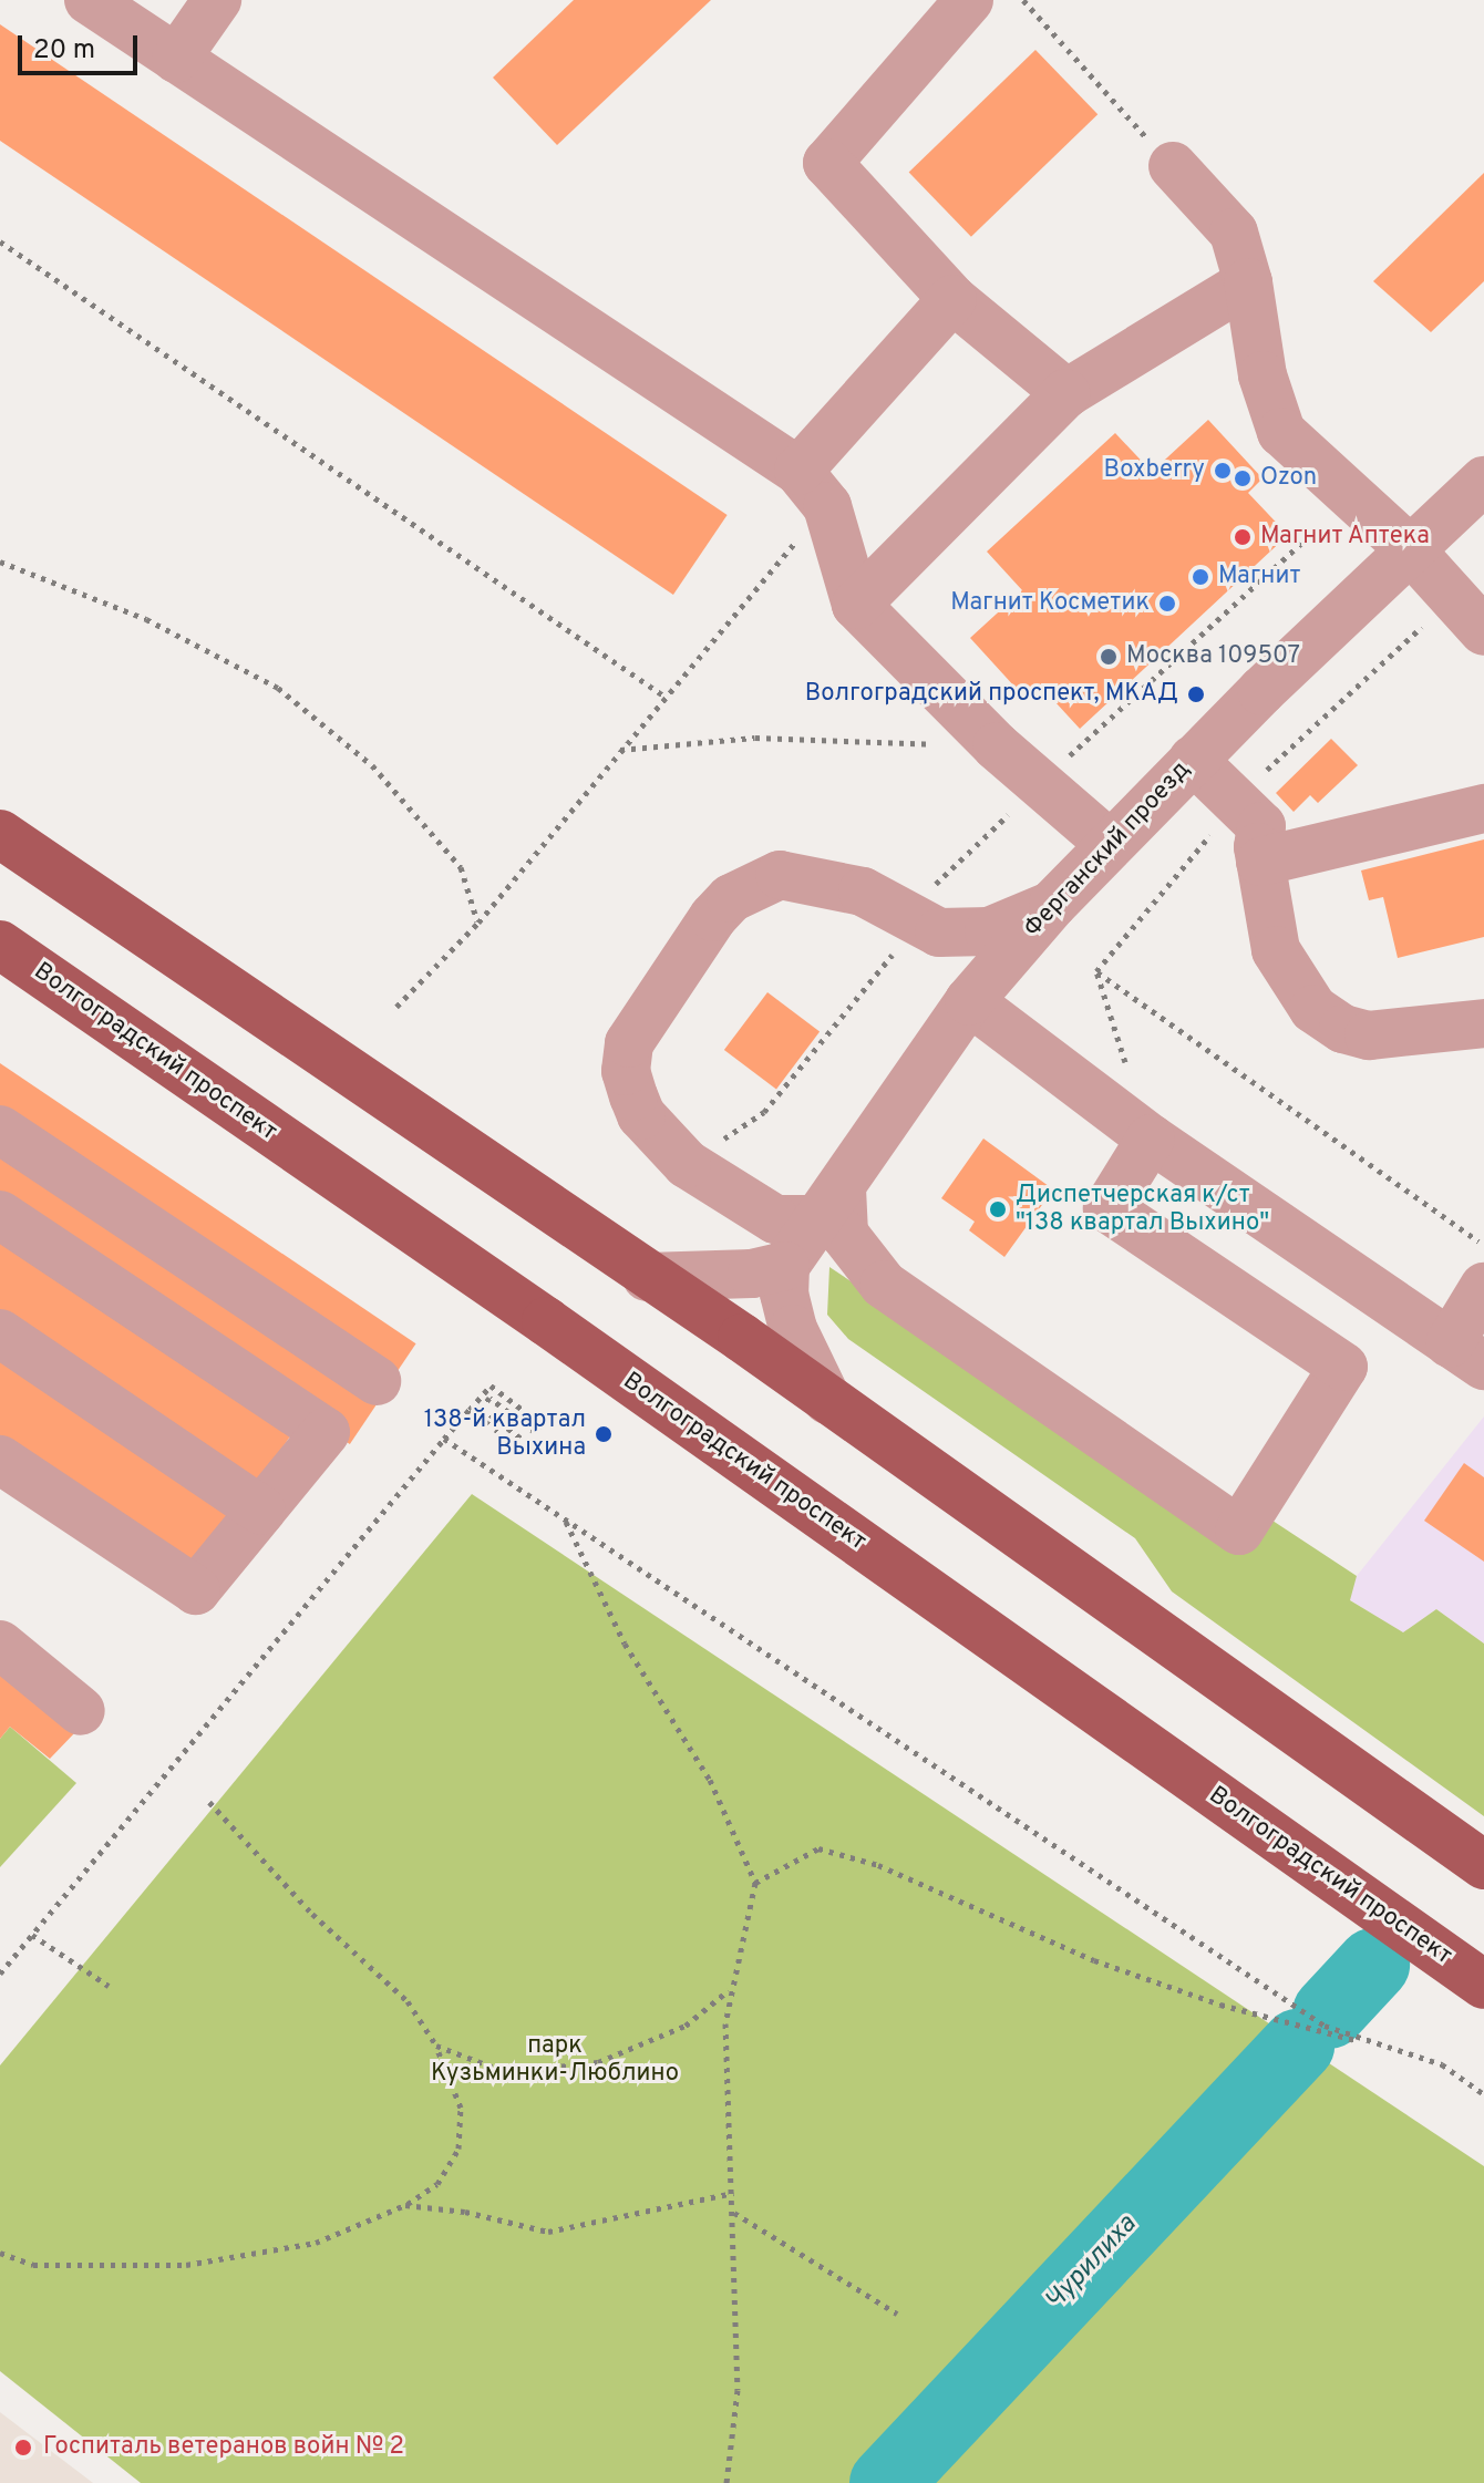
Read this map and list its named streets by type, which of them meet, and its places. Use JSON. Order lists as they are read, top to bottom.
{
  "streets": {
    "main road": ["Волгоградский проспект"],
    "street": ["Ферганский проезд"]
  },
  "water": ["Чурилиха"],
  "parks": ["парк Кузьминки-Люблино"],
  "places": [
    "Boxberry",
    "Ozon",
    "Магнит Аптека",
    "Магнит",
    "Магнит Косметик",
    "Москва 109507",
    "Волгоградский проспект, МКАД",
    "Диспетчерская к/ст \"138 квартал Выхино\"",
    "138-й квартал Выхина",
    "Госпиталь ветеранов войн № 2"
  ],
  "scale_bar": "20 m"
}
